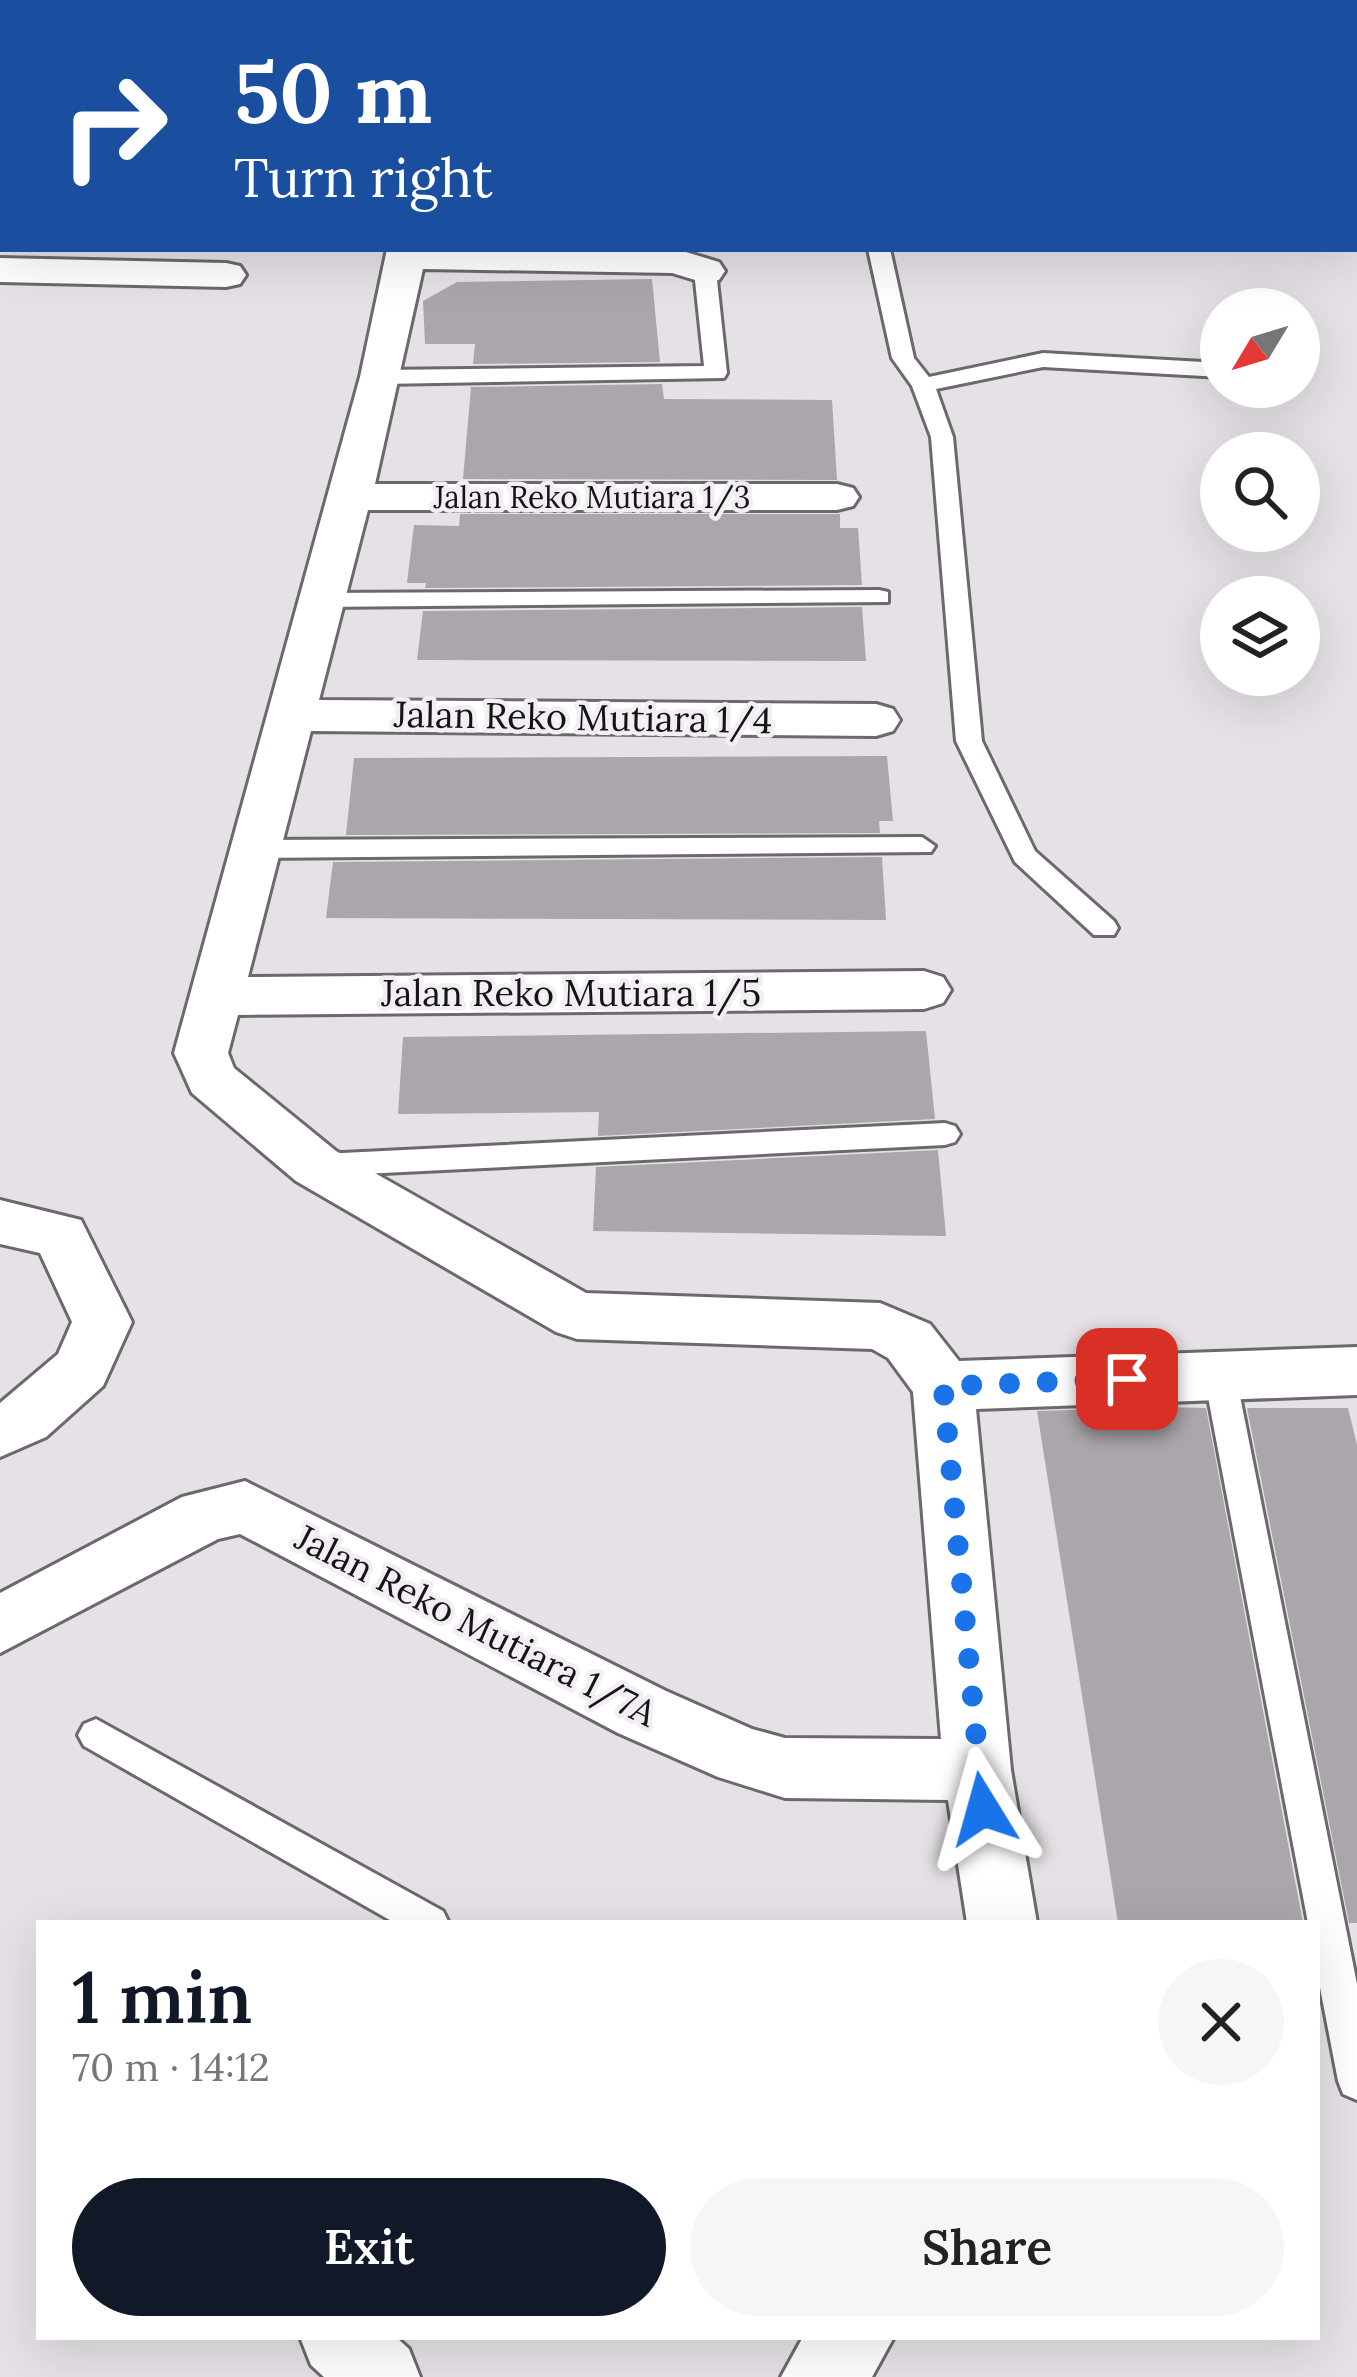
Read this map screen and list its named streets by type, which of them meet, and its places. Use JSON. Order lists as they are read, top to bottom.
{
  "streets": {
    "street": [
      "Jalan Reko Mutiara 1/3",
      "Jalan Reko Mutiara 1/4",
      "Jalan Reko Mutiara 1/5",
      "Jalan Reko Mutiara 1/7A"
    ]
  },
  "north": "bottom left",
  "page": {
    "turn": ["50 m", "Turn right"],
    "heading": ["1 min", "70 m · 14:12"],
    "buttons": ["Exit", "Share"]
  }
}
